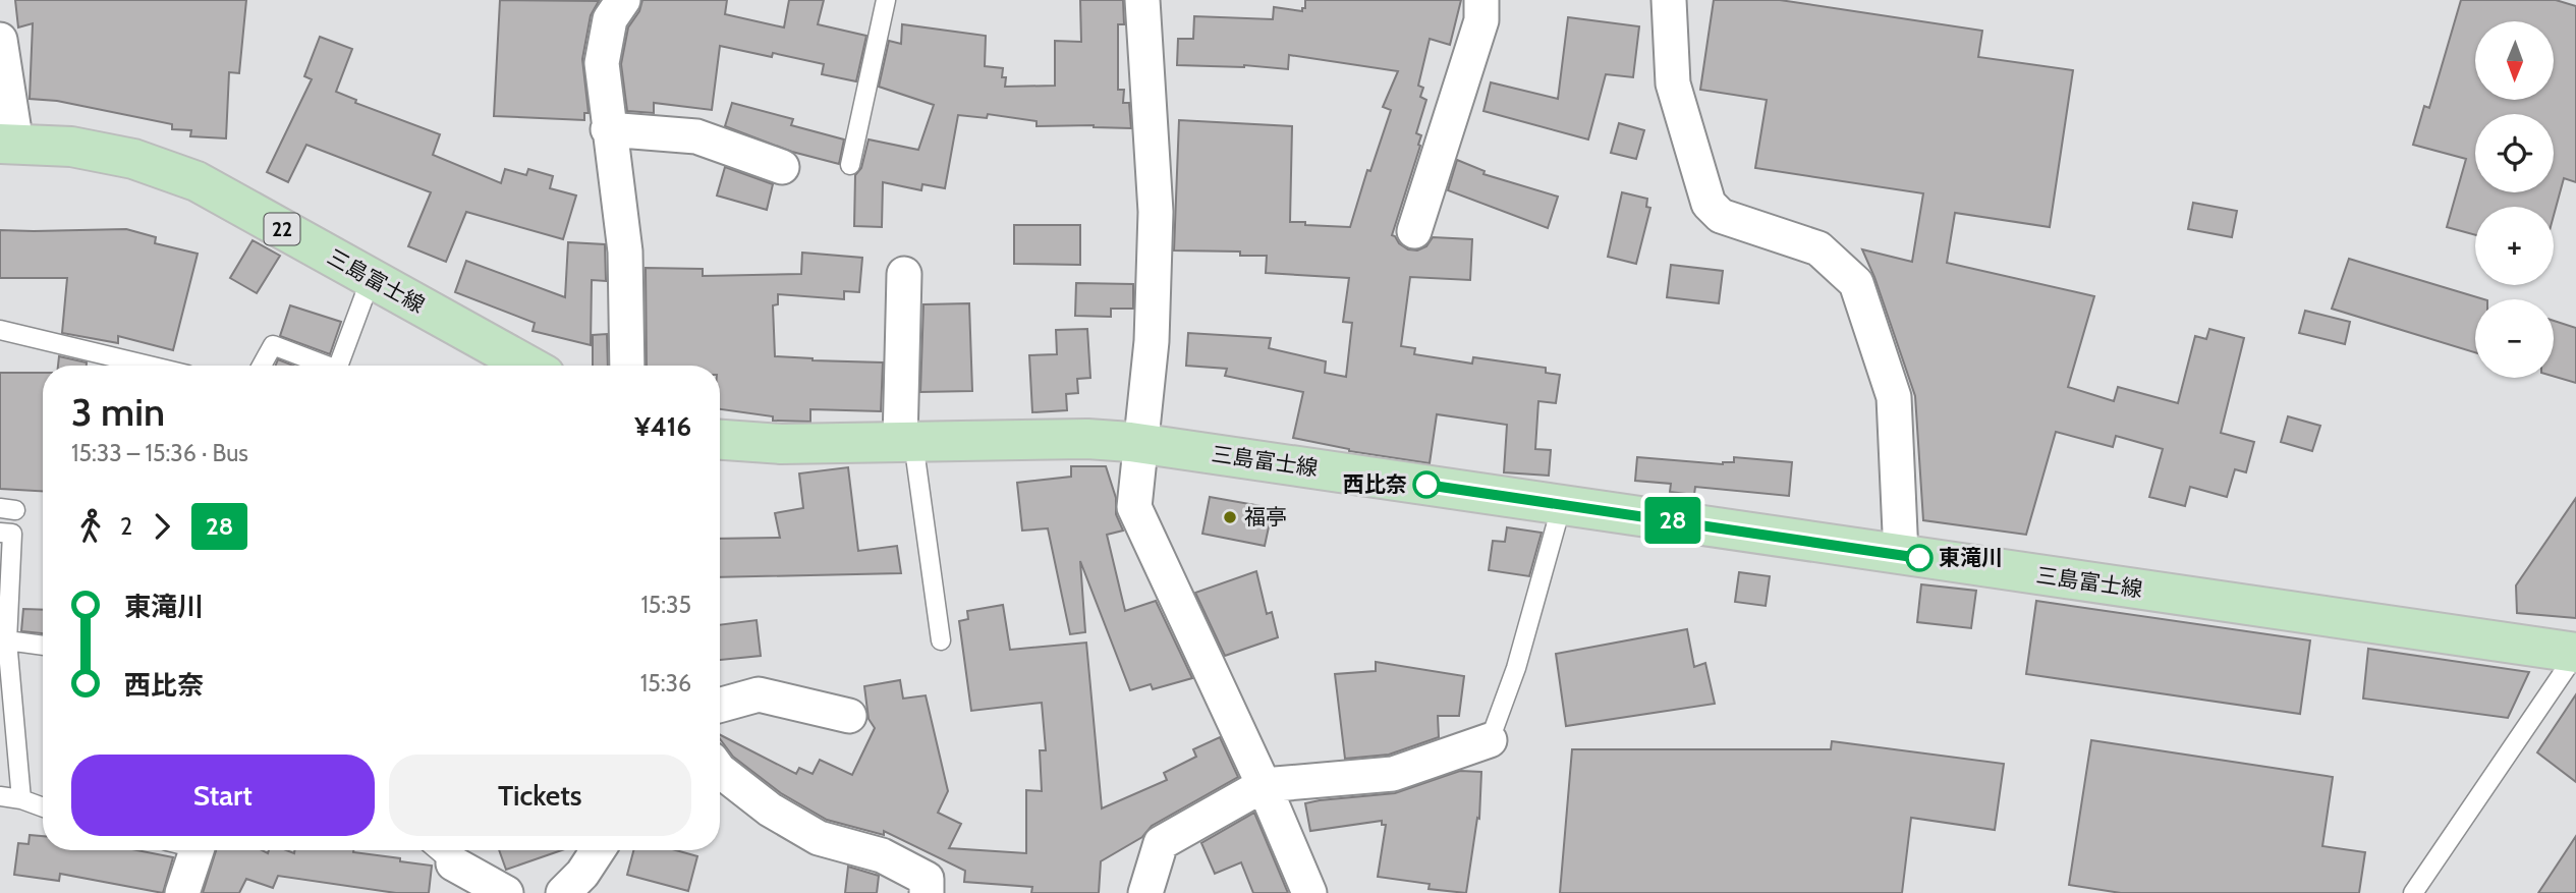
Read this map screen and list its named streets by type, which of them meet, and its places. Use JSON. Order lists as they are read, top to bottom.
{
  "streets": {
    "main road": ["22", "三島富士線"]
  },
  "places": ["西比奈", "福亭", "東滝川"],
  "lines": ["bus line 28"],
  "north": "bottom",
  "page": {
    "on_map": "28",
    "map_buttons": ["+", "−"],
    "heading": ["3 min", "15:33 – 15:36 · Bus", "¥416"],
    "legs": ["2", "28"],
    "list": [
      {
        "name": "東滝川",
        "value": "15:35"
      },
      {
        "name": "西比奈",
        "value": "15:36"
      }
    ],
    "buttons": ["Start", "Tickets"]
  }
}
